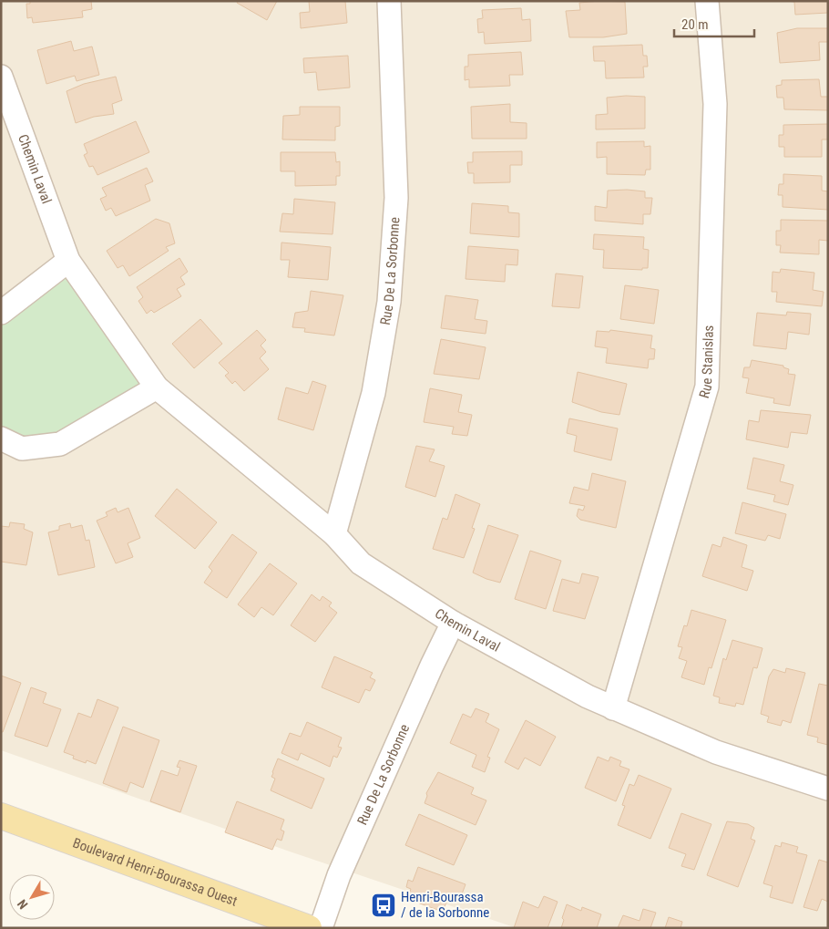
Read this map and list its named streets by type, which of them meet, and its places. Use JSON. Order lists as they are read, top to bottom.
{
  "streets": {
    "main road": ["Boulevard Henri-Bourassa Ouest"],
    "street": ["Chemin Laval", "Rue De La Sorbonne", "Rue Stanislas"]
  },
  "crossings": [
    ["Chemin Laval", "Rue De La Sorbonne"],
    ["Chemin Laval", "Rue Stanislas"]
  ],
  "places": {
    "bus stop": ["Henri-Bourassa / de la Sorbonne"]
  },
  "scale_bar": "20 m",
  "north": "bottom left"
}
